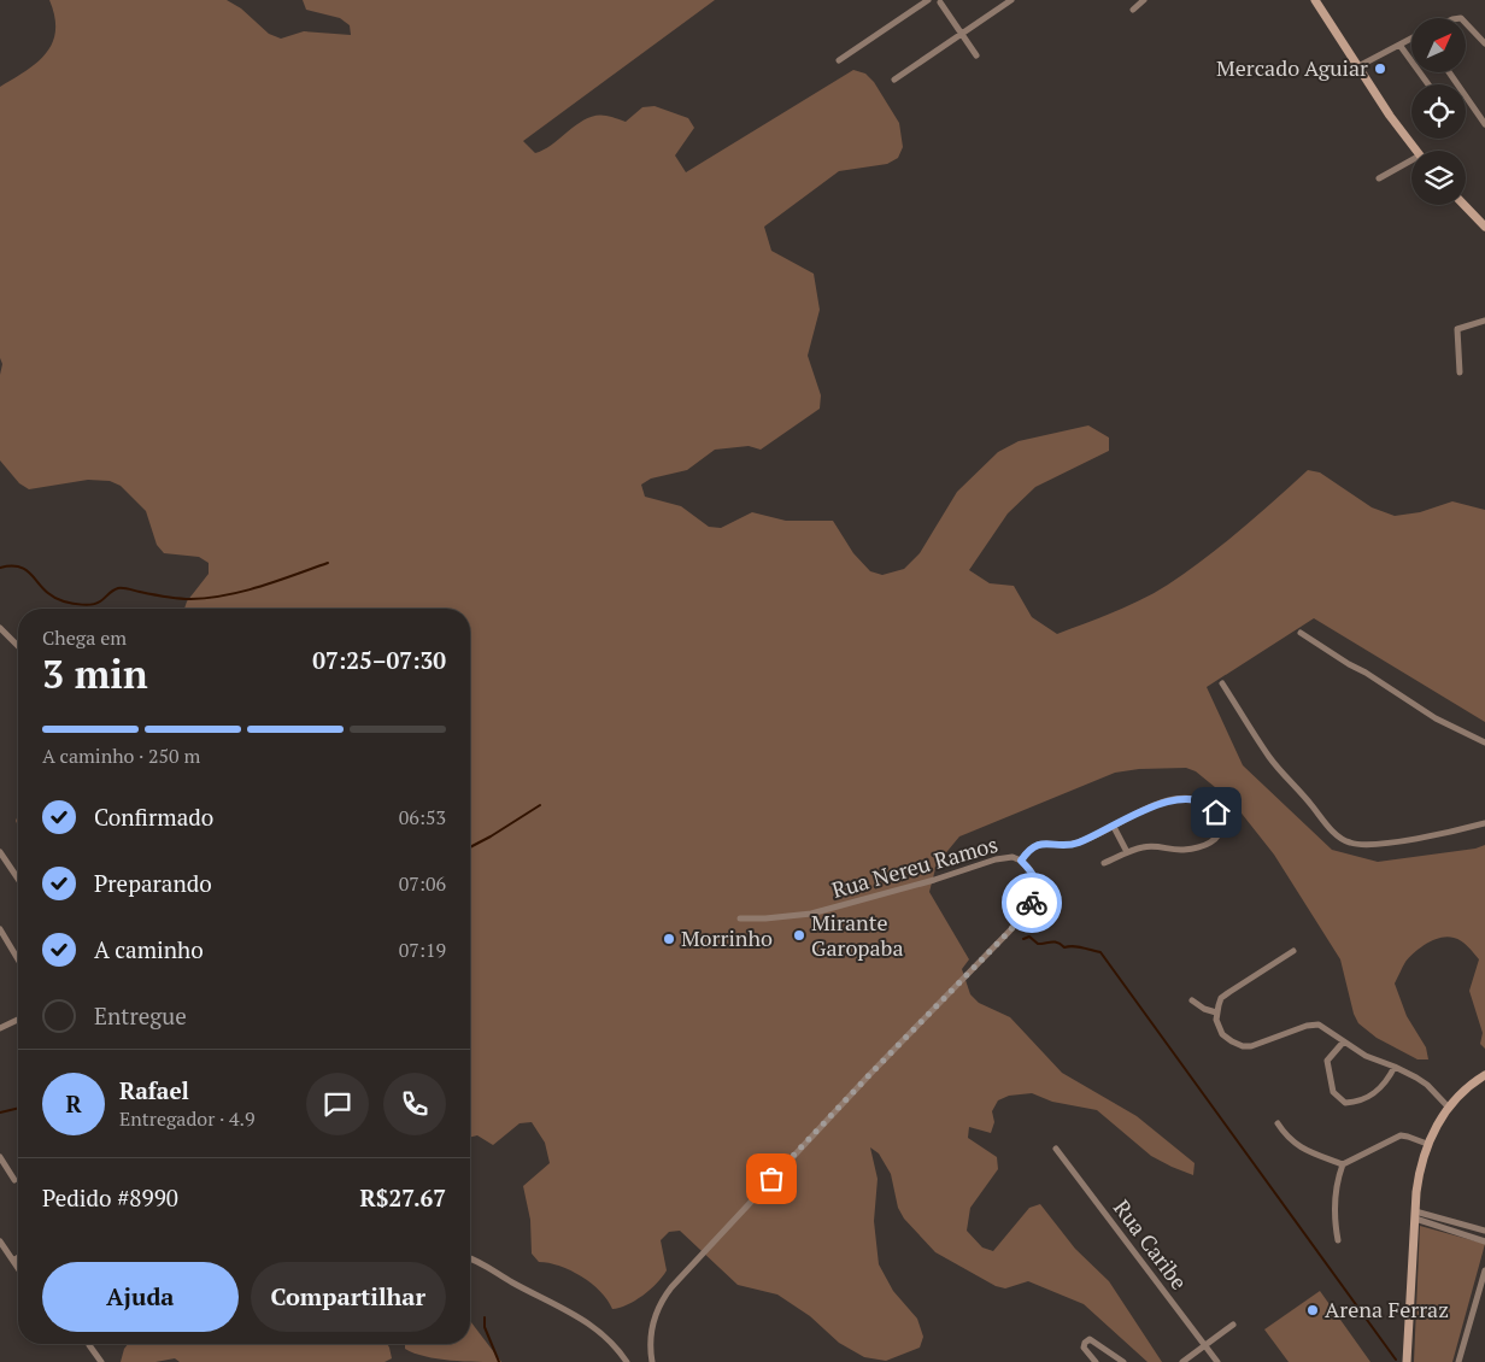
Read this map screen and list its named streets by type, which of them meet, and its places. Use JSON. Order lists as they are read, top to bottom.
{
  "streets": {
    "street": ["Rua Nereu Ramos", "Rua Caribe"]
  },
  "places": [
    "Mercado Aguiar",
    "Mirante Garopaba",
    "Morrinho",
    "Arena Ferraz"
  ],
  "north": "top right",
  "page": {
    "heading": ["3 min", "Chega em", "07:25–07:30"],
    "panel": [
      "Rafael",
      "Entregador · 4.9",
      "Pedido #8990",
      "R$27.67"
    ],
    "bar": "A caminho · 250 m",
    "list": [
      ["Confirmado", "06:53"],
      ["Preparando", "07:06"],
      ["A caminho", "07:19"],
      "Entregue"
    ],
    "round": "R",
    "buttons": ["Ajuda", "Compartilhar"]
  }
}
